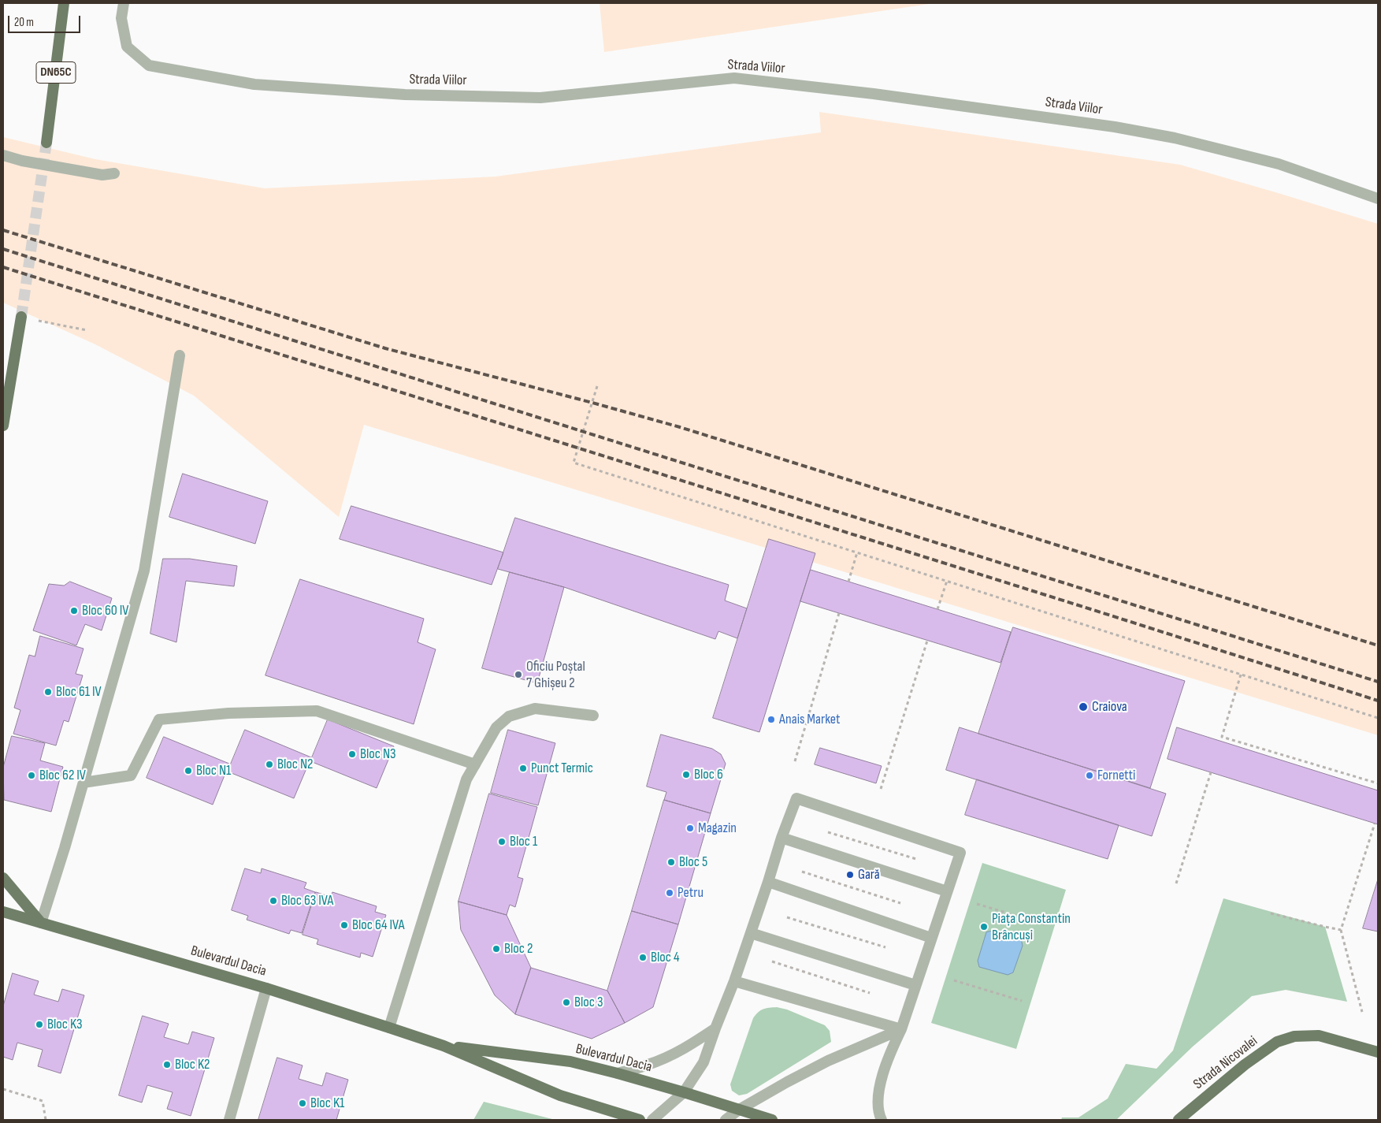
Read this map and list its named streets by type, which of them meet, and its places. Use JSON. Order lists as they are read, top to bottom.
{
  "streets": {
    "main road": ["DN65C", "Bulevardul Dacia", "Strada Nicovalei"],
    "street": ["Strada Viilor"]
  },
  "places": [
    "Bloc 60 IV",
    "Oficiu Poștal 7 Ghișeu 2",
    "Bloc 61 IV",
    "Craiova",
    "Anais Market",
    "Bloc N3",
    "Bloc N2",
    "Punct Termic",
    "Bloc N1",
    "Bloc 6",
    "Bloc 62 IV",
    "Fornetti",
    "Magazin",
    "Bloc 1",
    "Bloc 5",
    "Gară",
    "Petru",
    "Bloc 63 IVA",
    "Bloc 64 IVA",
    "Piața Constantin Brâncuși",
    "Bloc 2",
    "Bloc 4",
    "Bloc 3",
    "Bloc K3",
    "Bloc K2",
    "Bloc K1"
  ],
  "scale_bar": "20 m"
}
